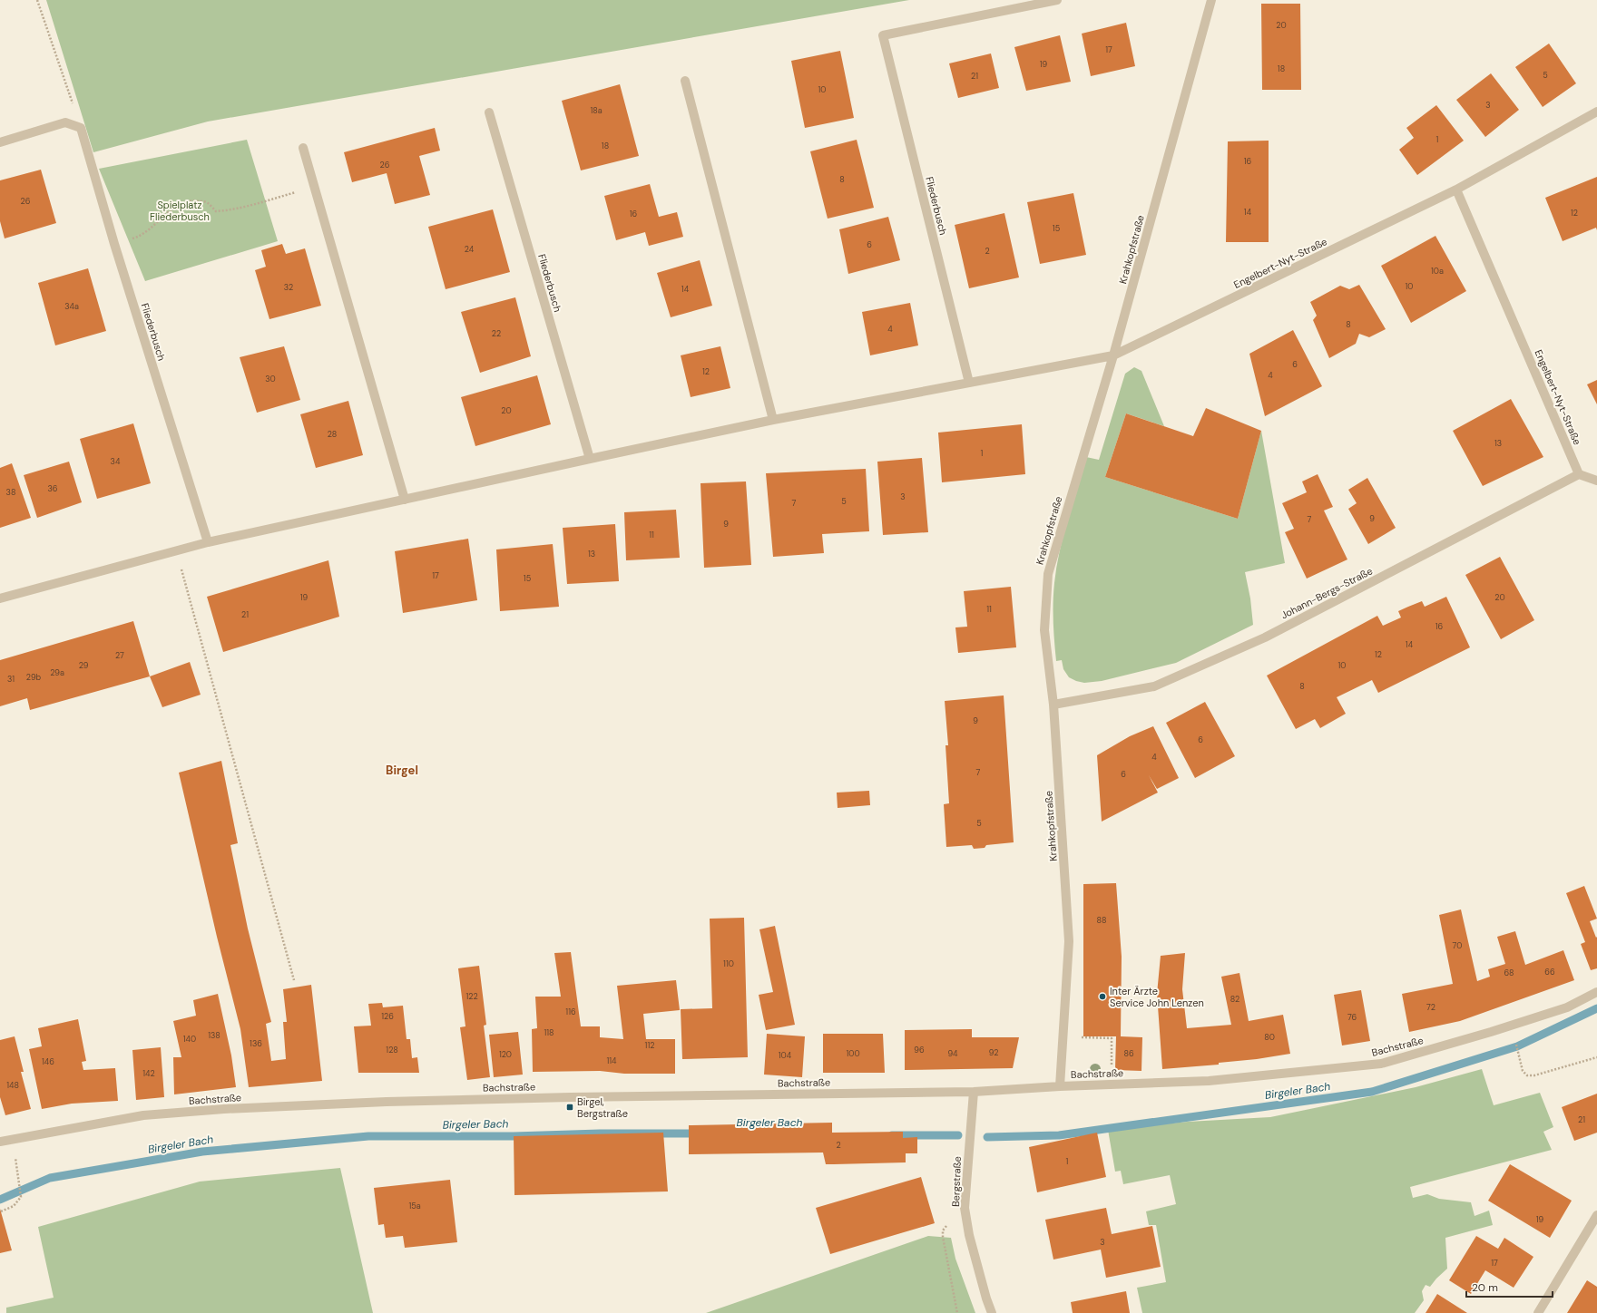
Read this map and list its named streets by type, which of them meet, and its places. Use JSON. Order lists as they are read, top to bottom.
{
  "streets": {
    "street": [
      "Fliederbusch",
      "Krahkopfstraße",
      "Engelbert-Nyt-Straße",
      "Johann-Bergs-Straße",
      "Bachstraße",
      "Bergstraße"
    ]
  },
  "crossings": [
    ["Krahkopfstraße", "Engelbert-Nyt-Straße"],
    ["Krahkopfstraße", "Johann-Bergs-Straße"],
    ["Krahkopfstraße", "Bachstraße"],
    ["Engelbert-Nyt-Straße", "Johann-Bergs-Straße"],
    ["Bachstraße", "Bergstraße"]
  ],
  "districts": ["Birgel"],
  "water": ["Birgeler Bach"],
  "parks": ["Spielplatz Fliederbusch"],
  "places": {
    "other": ["Inter Ärzte Service John Lenzen"],
    "transit": ["Birgel, Bergstraße"]
  },
  "house_numbers": [
    "20",
    "17",
    "19",
    "18",
    "5",
    "21",
    "10",
    "3",
    "18a",
    "1",
    "18",
    "16",
    "26",
    "8",
    "26",
    "14",
    "12",
    "16",
    "15",
    "6",
    "24",
    "2",
    "10a",
    "10",
    "32",
    "14",
    "34a",
    "8",
    "4",
    "22",
    "6",
    "12",
    "4",
    "30",
    "20",
    "28",
    "13",
    "1",
    "34",
    "36",
    "38",
    "3",
    "5",
    "7",
    "9",
    "7",
    "9",
    "11",
    "13",
    "17",
    "15",
    "19",
    "20",
    "11",
    "21",
    "16",
    "14",
    "12",
    "27",
    "29",
    "10",
    "29a",
    "29b",
    "31",
    "8",
    "9",
    "6",
    "4",
    "7",
    "6",
    "5",
    "88",
    "70",
    "110",
    "66",
    "68",
    "122",
    "82",
    "72",
    "116",
    "126",
    "76",
    "118",
    "138",
    "80",
    "140",
    "136",
    "112",
    "128",
    "96",
    "92",
    "100",
    "94",
    "86",
    "120",
    "104",
    "114",
    "146",
    "142",
    "148",
    "21",
    "2",
    "1",
    "15a",
    "19",
    "3",
    "17"
  ],
  "scale_bar": "20 m"
}
